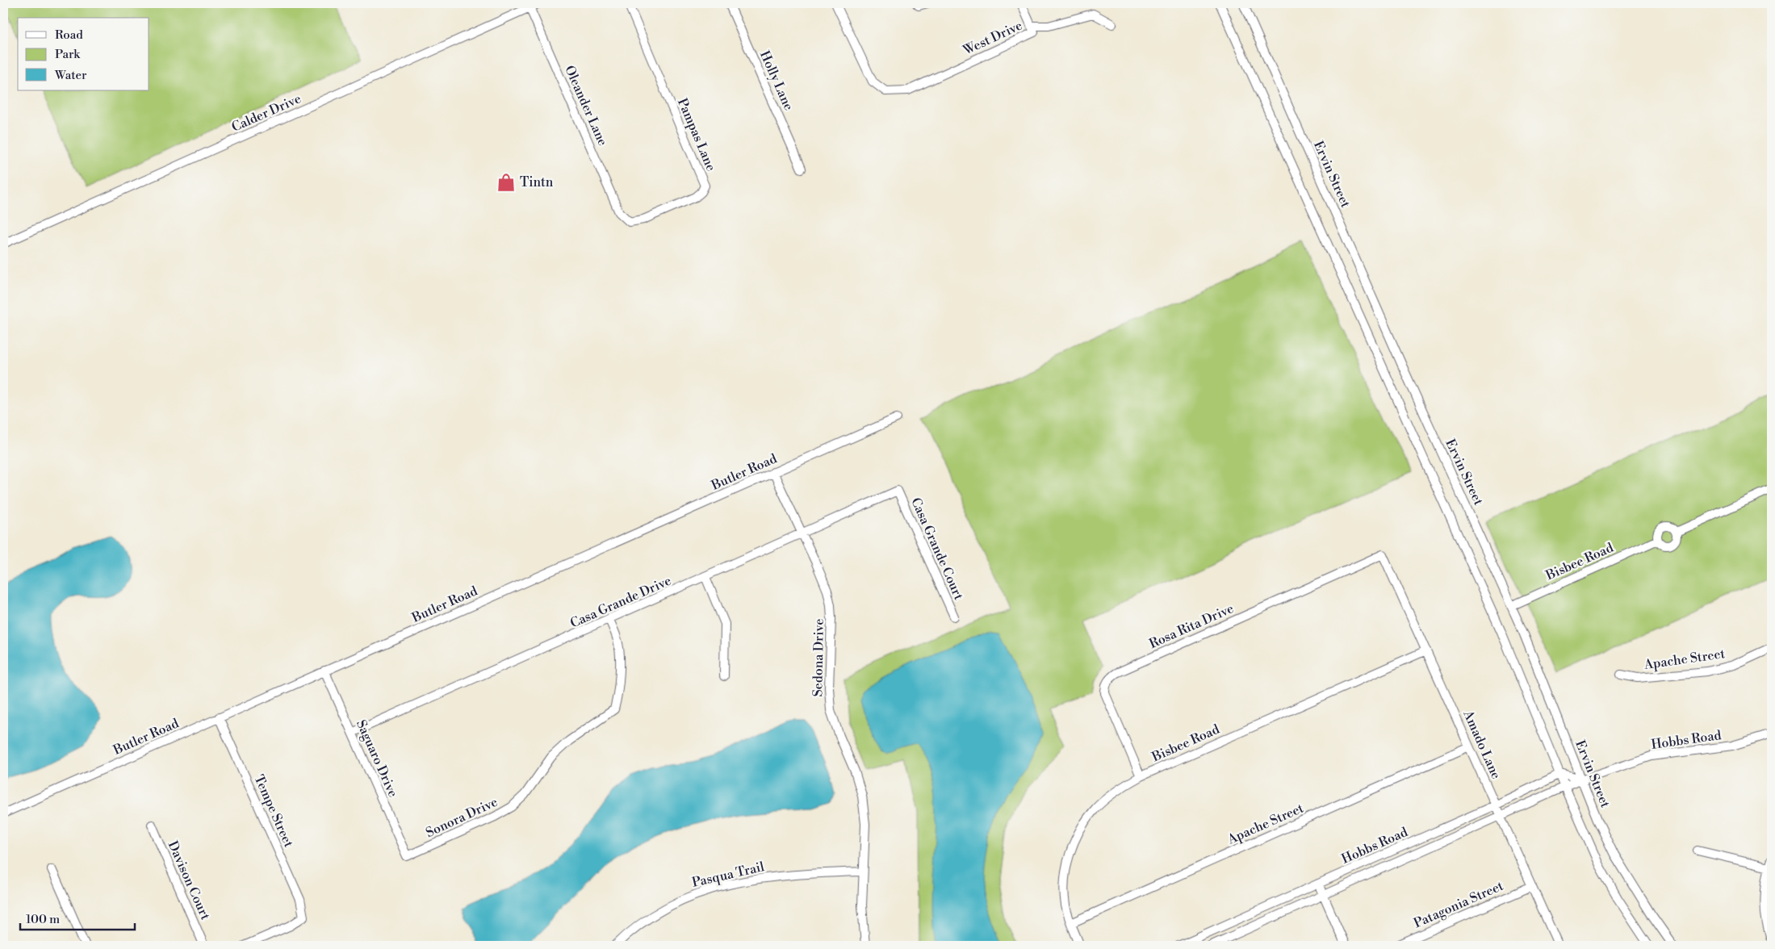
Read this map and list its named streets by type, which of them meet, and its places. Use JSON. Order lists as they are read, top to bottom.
{
  "streets": {
    "street": [
      "West Drive",
      "Holly Lane",
      "Oleander Lane",
      "Calder Drive",
      "Pampas Lane",
      "Ervin Street",
      "Butler Road",
      "Casa Grande Court",
      "Bisbee Road",
      "Casa Grande Drive",
      "Rosa Rita Drive",
      "Sedona Drive",
      "Apache Street",
      "Hobbs Road",
      "Amado Lane",
      "Saguaro Drive",
      "Tempe Street",
      "Sonora Drive",
      "Pasqua Trail",
      "Davison Court",
      "Patagonia Street"
    ]
  },
  "crossings": [
    ["Oleander Lane", "Calder Drive"],
    ["Oleander Lane", "Pampas Lane"],
    ["Ervin Street", "Bisbee Road"],
    ["Ervin Street", "Hobbs Road"],
    ["Butler Road", "Sedona Drive"],
    ["Butler Road", "Saguaro Drive"],
    ["Butler Road", "Tempe Street"],
    ["Casa Grande Court", "Casa Grande Drive"],
    ["Bisbee Road", "Rosa Rita Drive"],
    ["Bisbee Road", "Apache Street"],
    ["Bisbee Road", "Amado Lane"],
    ["Casa Grande Drive", "Sedona Drive"],
    ["Casa Grande Drive", "Saguaro Drive"],
    ["Casa Grande Drive", "Sonora Drive"],
    ["Rosa Rita Drive", "Amado Lane"],
    ["Sedona Drive", "Pasqua Trail"],
    ["Apache Street", "Amado Lane"],
    ["Hobbs Road", "Amado Lane"],
    ["Amado Lane", "Patagonia Street"],
    ["Saguaro Drive", "Sonora Drive"]
  ],
  "places": {
    "shop": ["Tintn"]
  },
  "legend": ["Road", "Park", "Water"],
  "scale_bar": "100 m"
}
